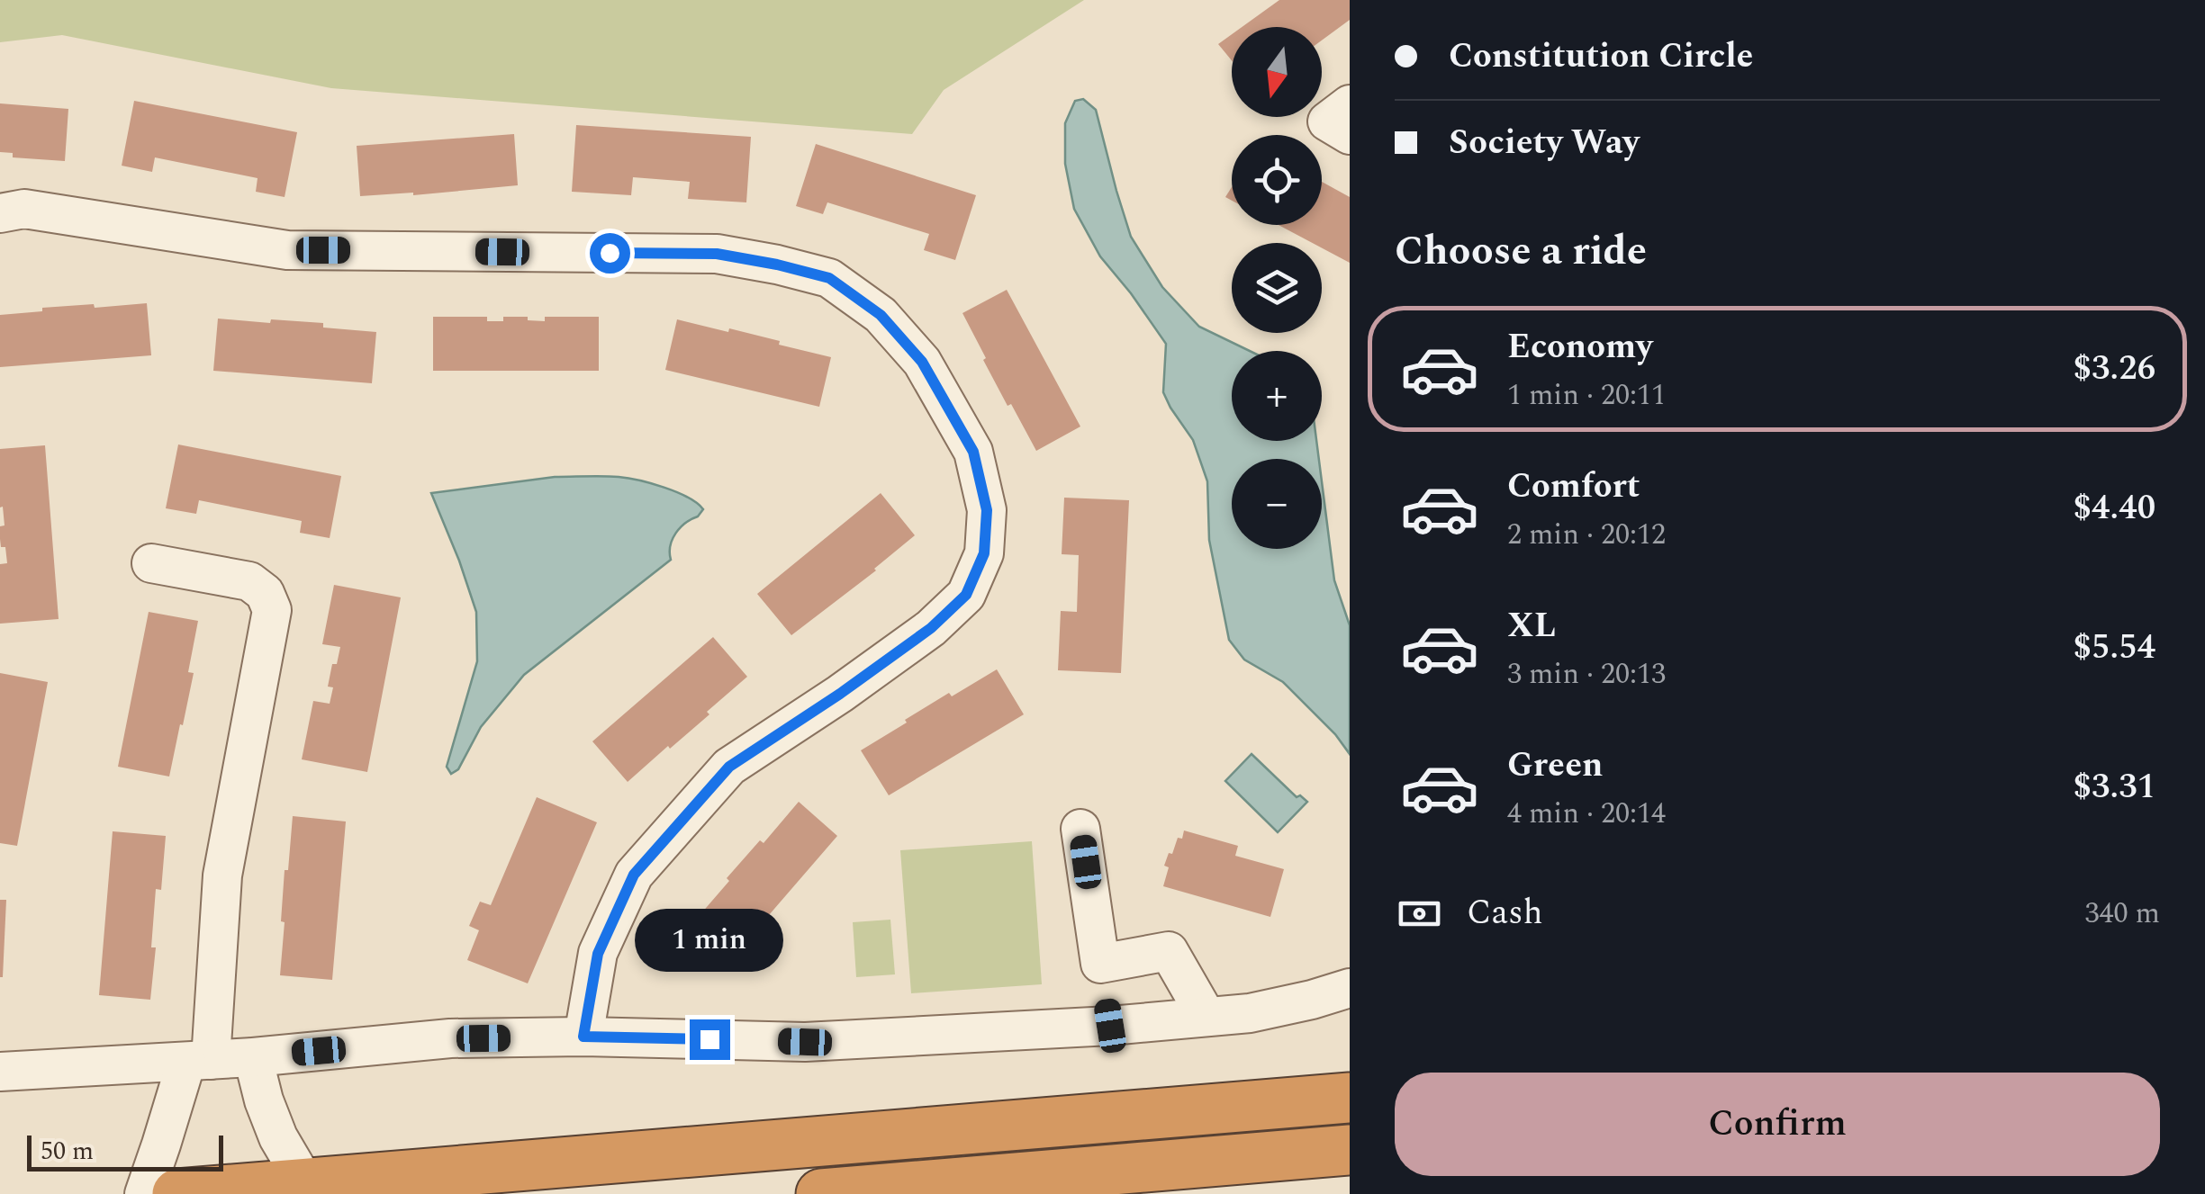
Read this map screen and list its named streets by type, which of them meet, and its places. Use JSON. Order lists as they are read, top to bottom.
{
  "scale_bar": "50 m",
  "north": "bottom",
  "page": {
    "banner": ["Constitution Circle", "Society Way"],
    "map_buttons": ["+", "−"],
    "heading": "Choose a ride",
    "list": [
      {
        "name": "Economy",
        "note": "1 min · 20:11",
        "value": "$3.26"
      },
      {
        "name": "Comfort",
        "note": "2 min · 20:12",
        "value": "$4.40"
      },
      {
        "name": "XL",
        "note": "3 min · 20:13",
        "value": "$5.54"
      },
      {
        "name": "Green",
        "note": "4 min · 20:14",
        "value": "$3.31"
      }
    ],
    "pay": ["Cash", "340 m"],
    "bubble": "1 min",
    "buttons": "Confirm",
    "scale": "50 m"
  }
}
